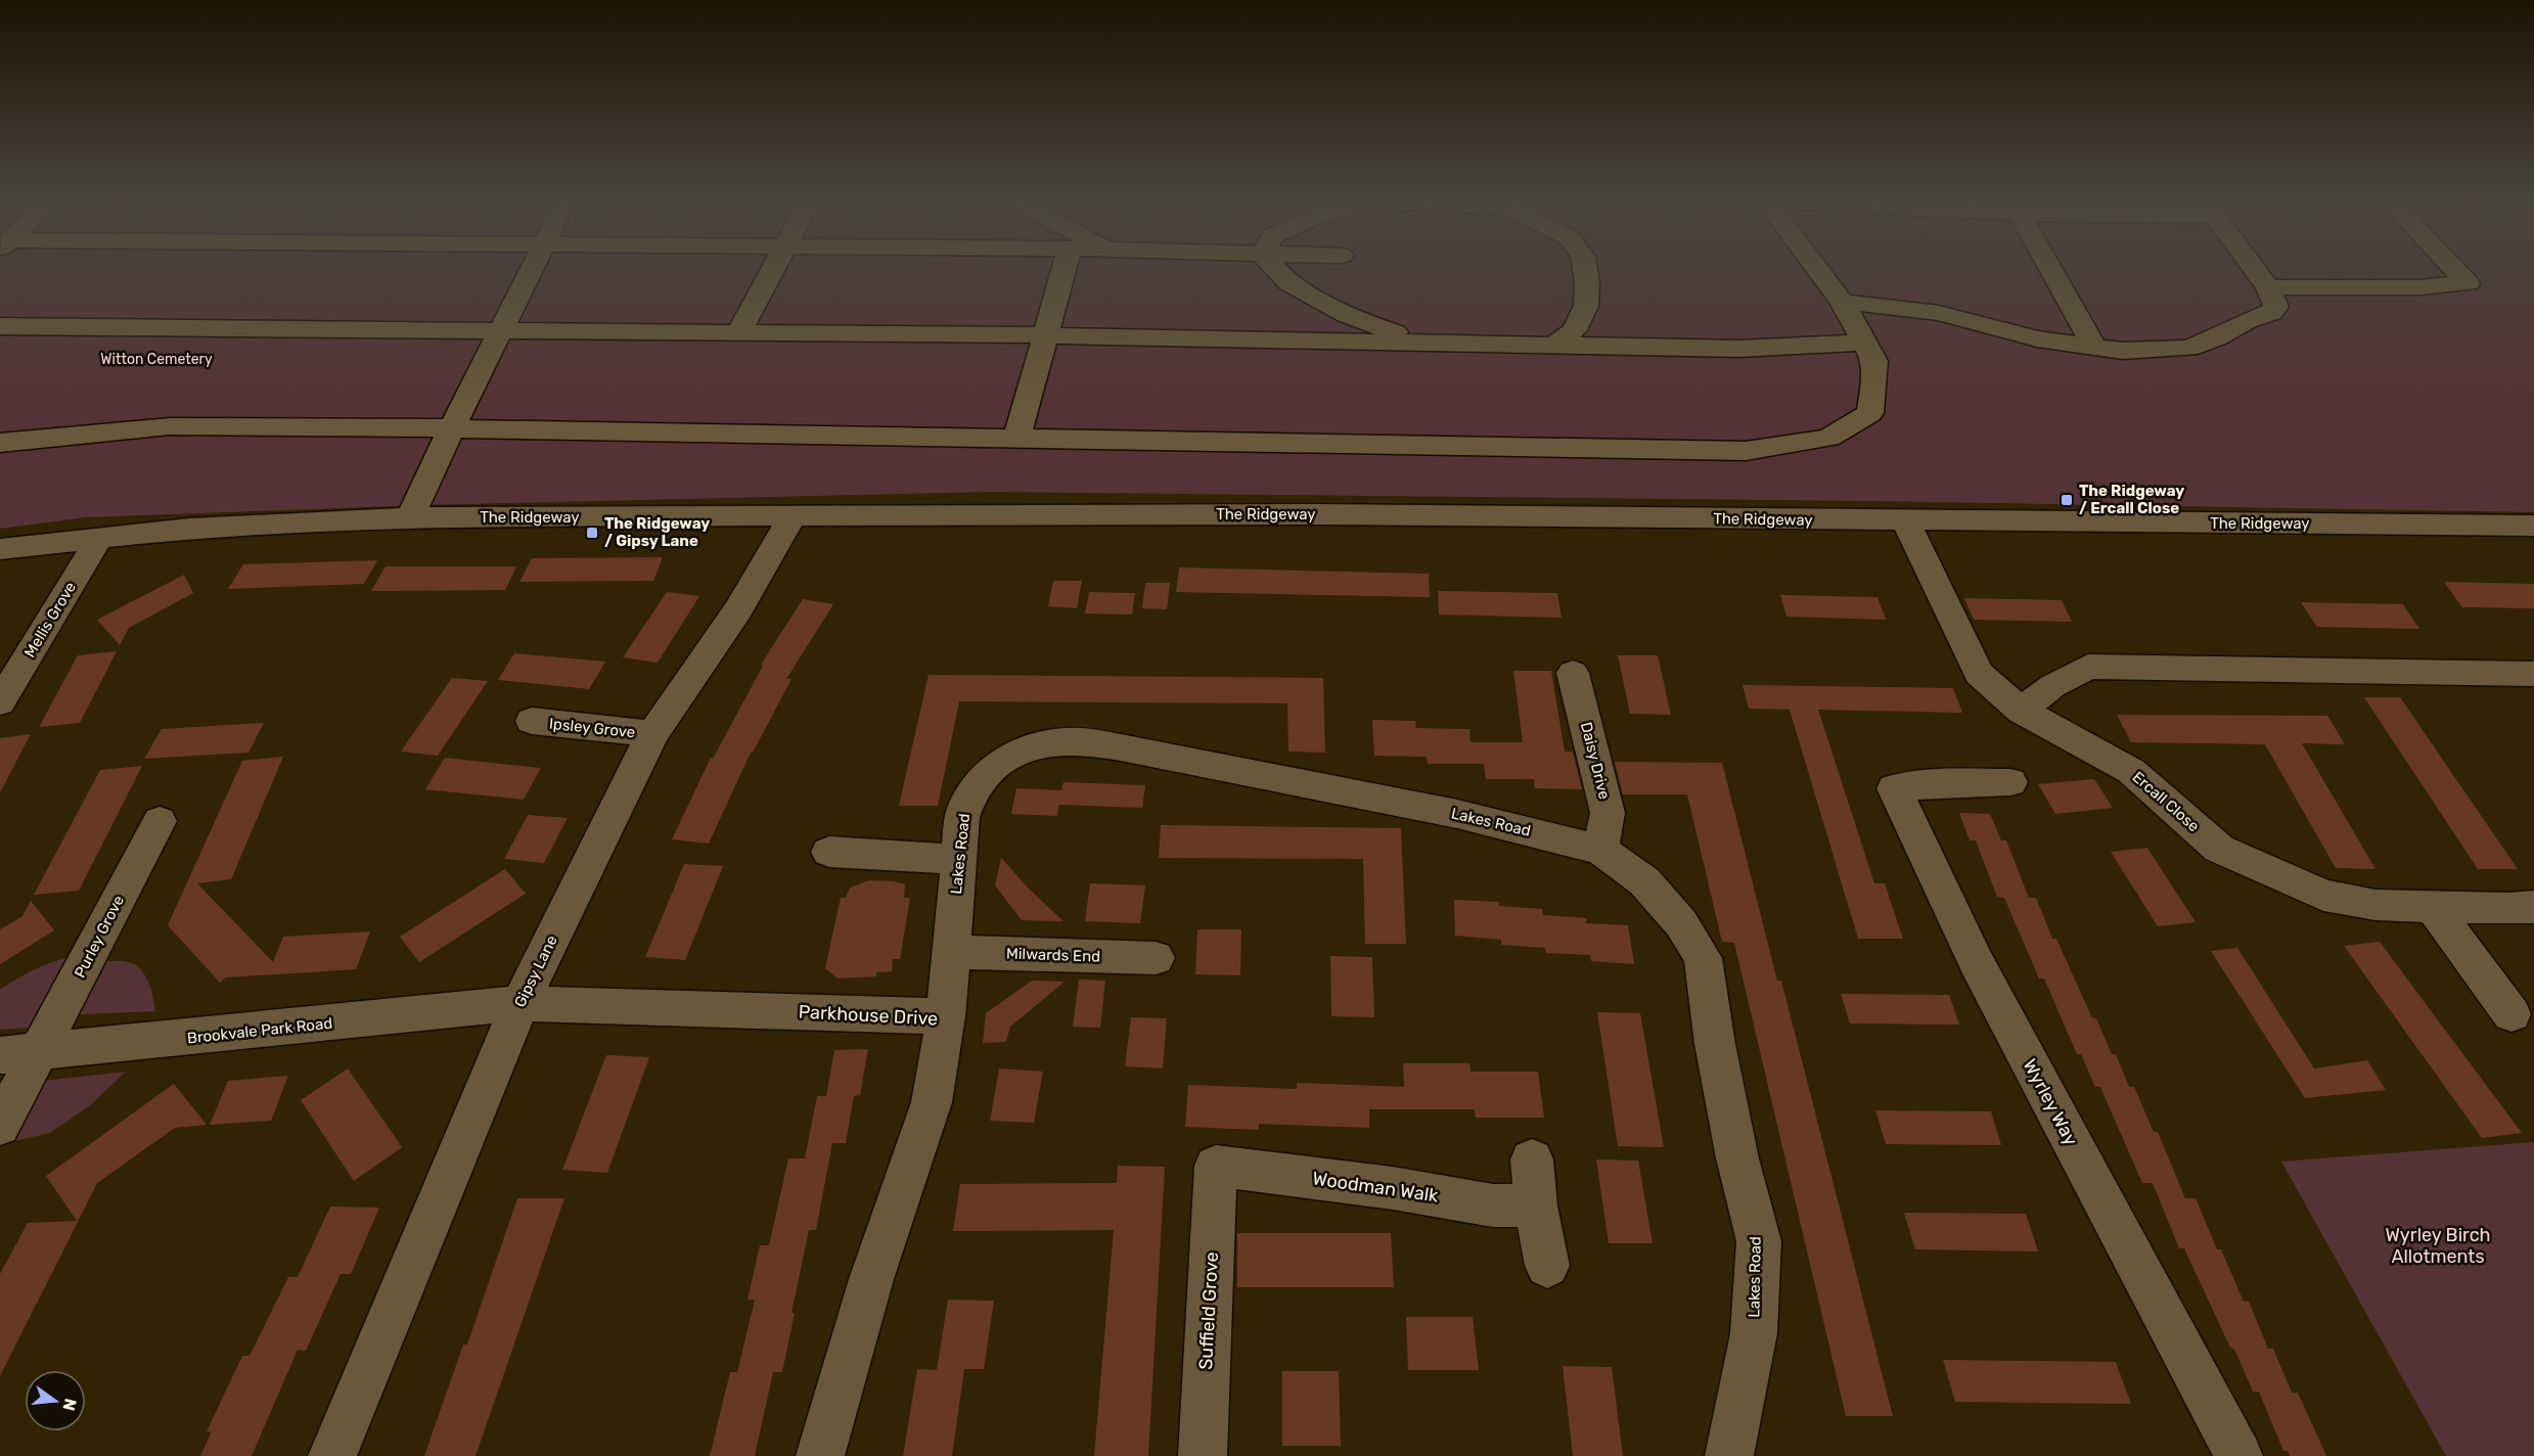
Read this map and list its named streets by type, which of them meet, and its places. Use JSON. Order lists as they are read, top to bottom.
{
  "streets": {
    "street": [
      "The Ridgeway",
      "Mellis Grove",
      "Ipsley Grove",
      "Daisy Drive",
      "Ercall Close",
      "Lakes Road",
      "Purley Grove",
      "Milwards End",
      "Gipsy Lane",
      "Parkhouse Drive",
      "Brookvale Park Road",
      "Wyrley Way",
      "Woodman Walk",
      "Suffield Grove"
    ]
  },
  "crossings": [
    ["The Ridgeway", "Mellis Grove"],
    ["The Ridgeway", "Ercall Close"],
    ["The Ridgeway", "Gipsy Lane"],
    ["Ipsley Grove", "Gipsy Lane"],
    ["Daisy Drive", "Lakes Road"],
    ["Lakes Road", "Milwards End"],
    ["Lakes Road", "Parkhouse Drive"],
    ["Purley Grove", "Brookvale Park Road"],
    ["Gipsy Lane", "Parkhouse Drive"],
    ["Gipsy Lane", "Brookvale Park Road"],
    ["Parkhouse Drive", "Brookvale Park Road"],
    ["Woodman Walk", "Suffield Grove"]
  ],
  "parks": ["Witton Cemetery", "Wyrley Birch Allotments"],
  "places": {
    "transit": ["The Ridgeway / Ercall Close", "The Ridgeway / Gipsy Lane"]
  },
  "north": "right"
}
